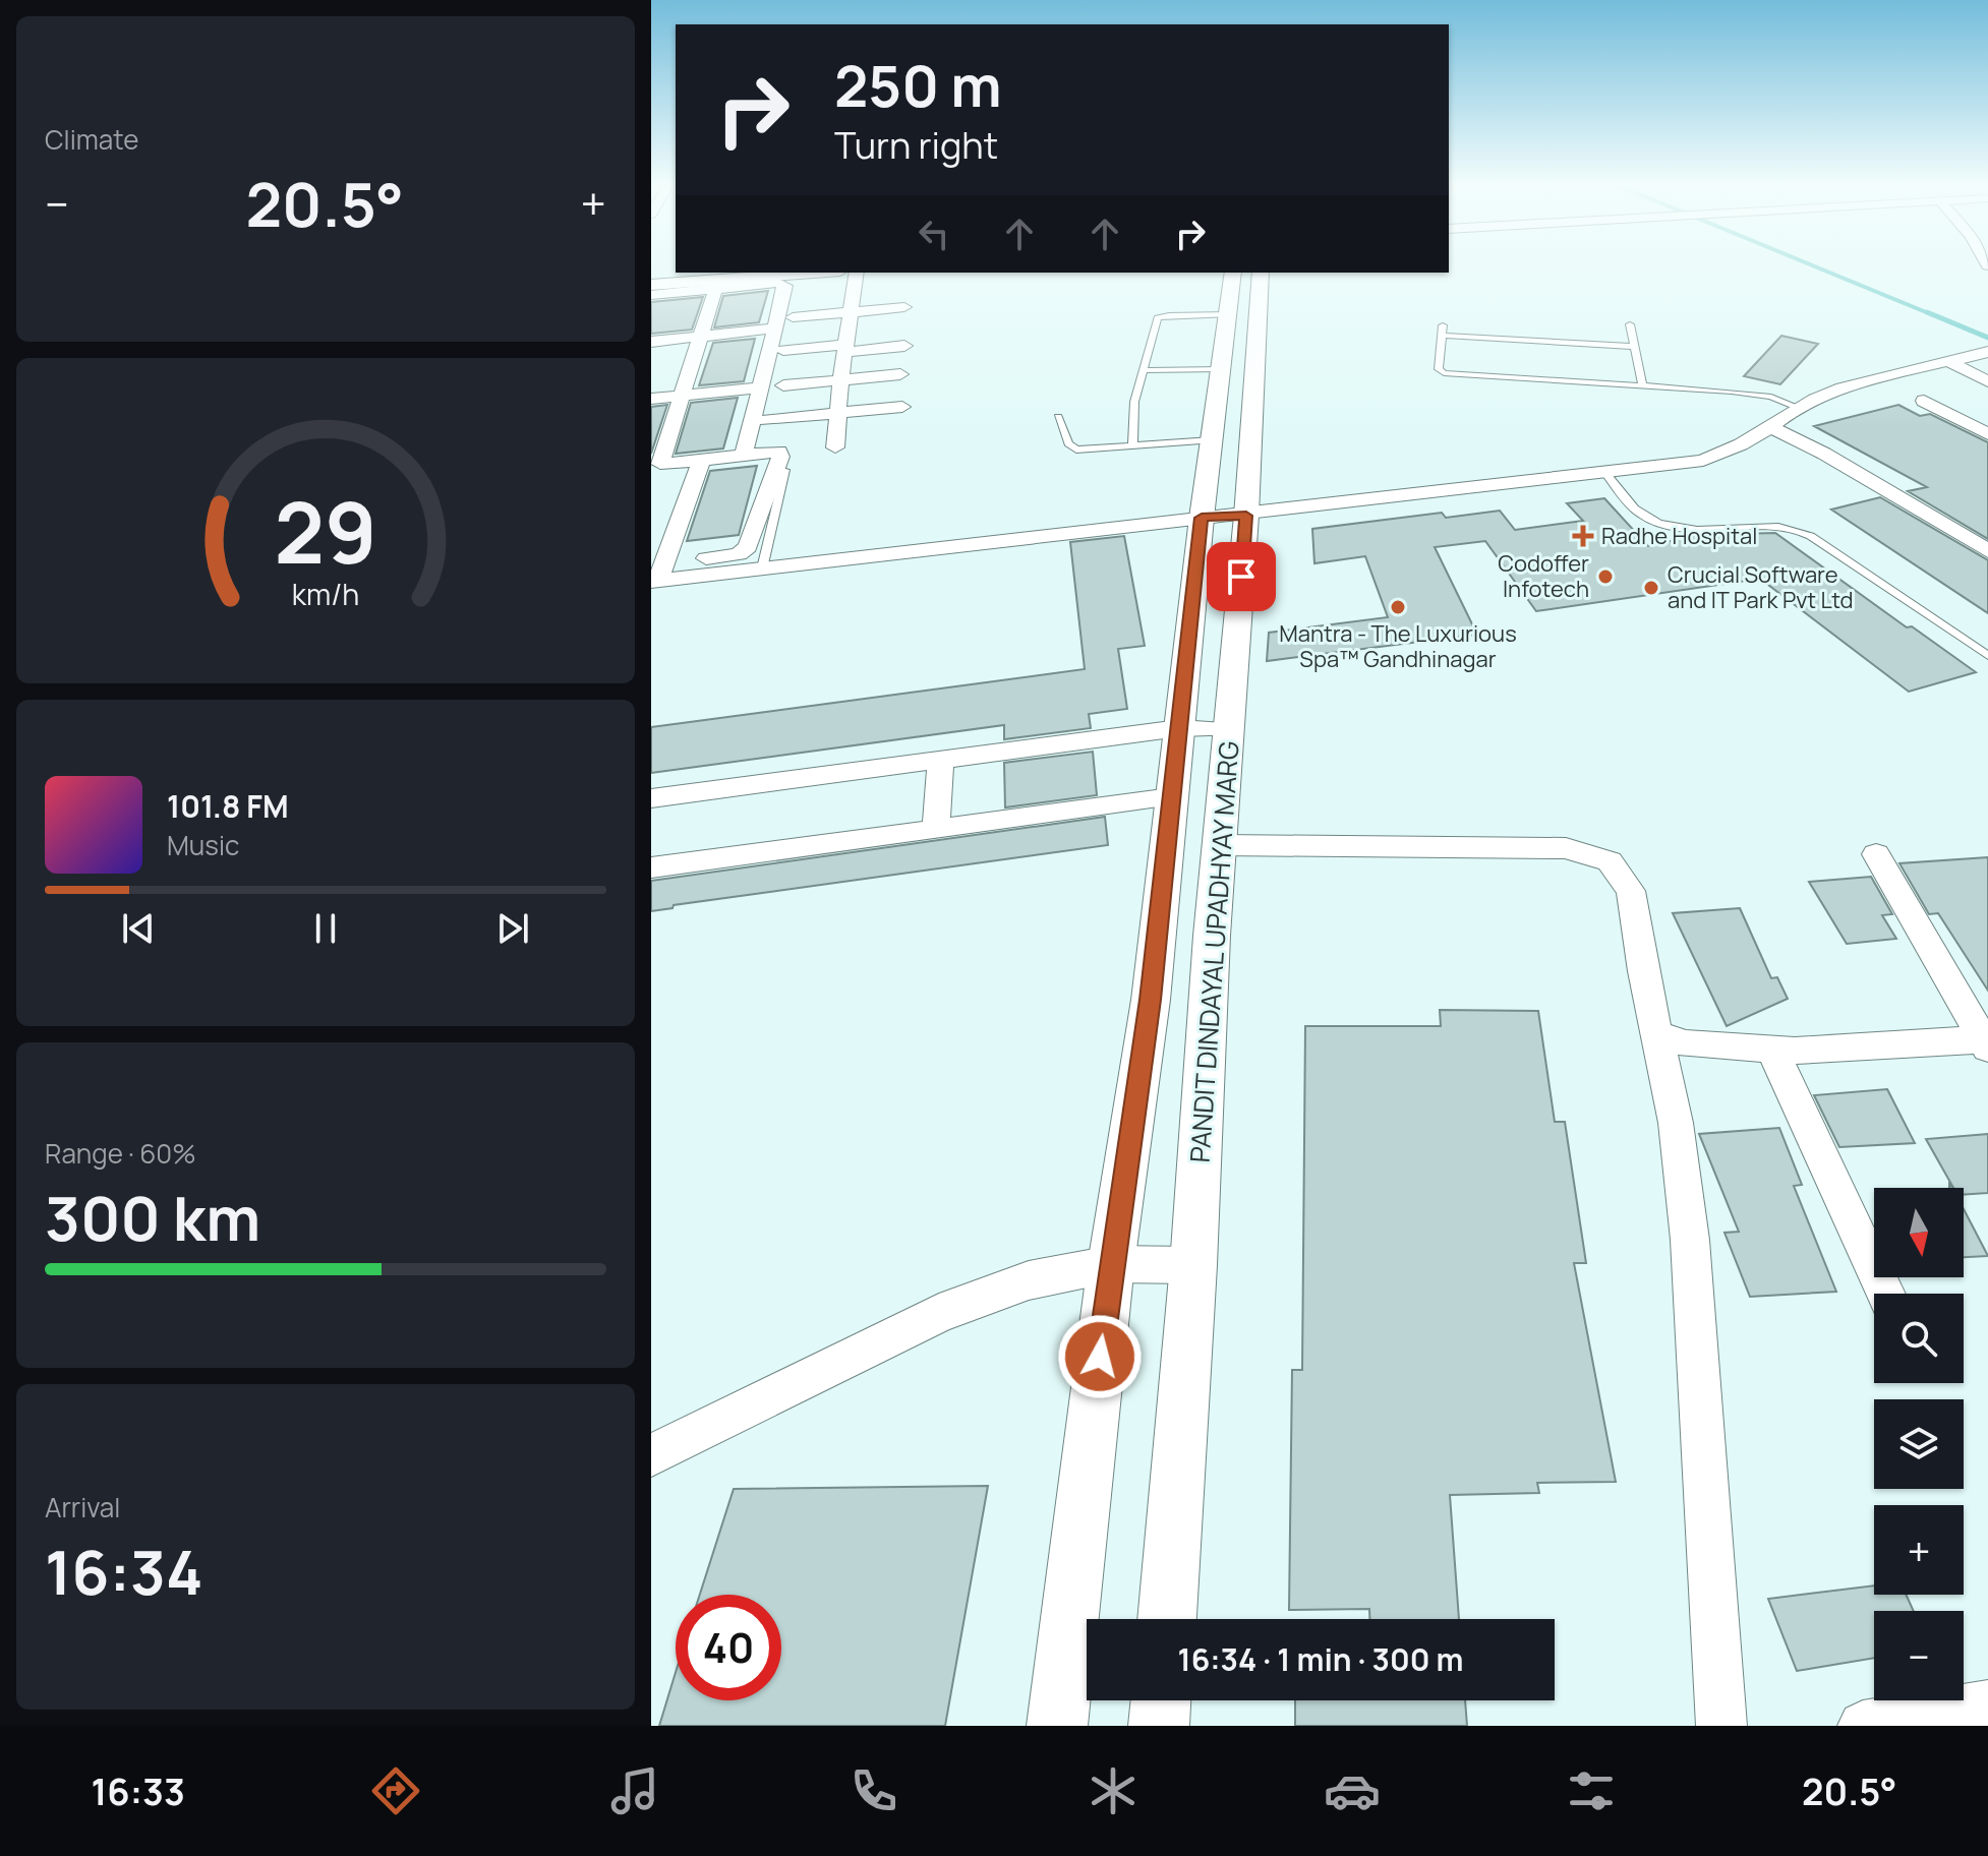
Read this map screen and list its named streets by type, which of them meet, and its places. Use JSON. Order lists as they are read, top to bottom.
{
  "streets": {
    "street": ["PANDIT DINDAYAL UPADHYAY MARG"]
  },
  "places": {
    "health": ["Radhe Hospital"],
    "other": ["Codoffer Infotech", "Crucial Software and IT Park Pvt Ltd", "Mantra - The Luxurious Spa™ Gandhinagar"]
  },
  "north": "bottom",
  "page": {
    "tile": [
      "Climate",
      ["Range · 60%", "300 km"],
      ["Arrival", "16:34"]
    ],
    "turn": ["250 m", "Turn right"],
    "heat": ["−", "20.5°", "+"],
    "song": ["101.8 FM", "Music"],
    "map_buttons": ["+", "−"],
    "limit": "40",
    "trip": "16:34 · 1 min · 300 m",
    "tabs": ["16:33", "20.5°"],
    "gauge": ["29", "km/h"]
  }
}
